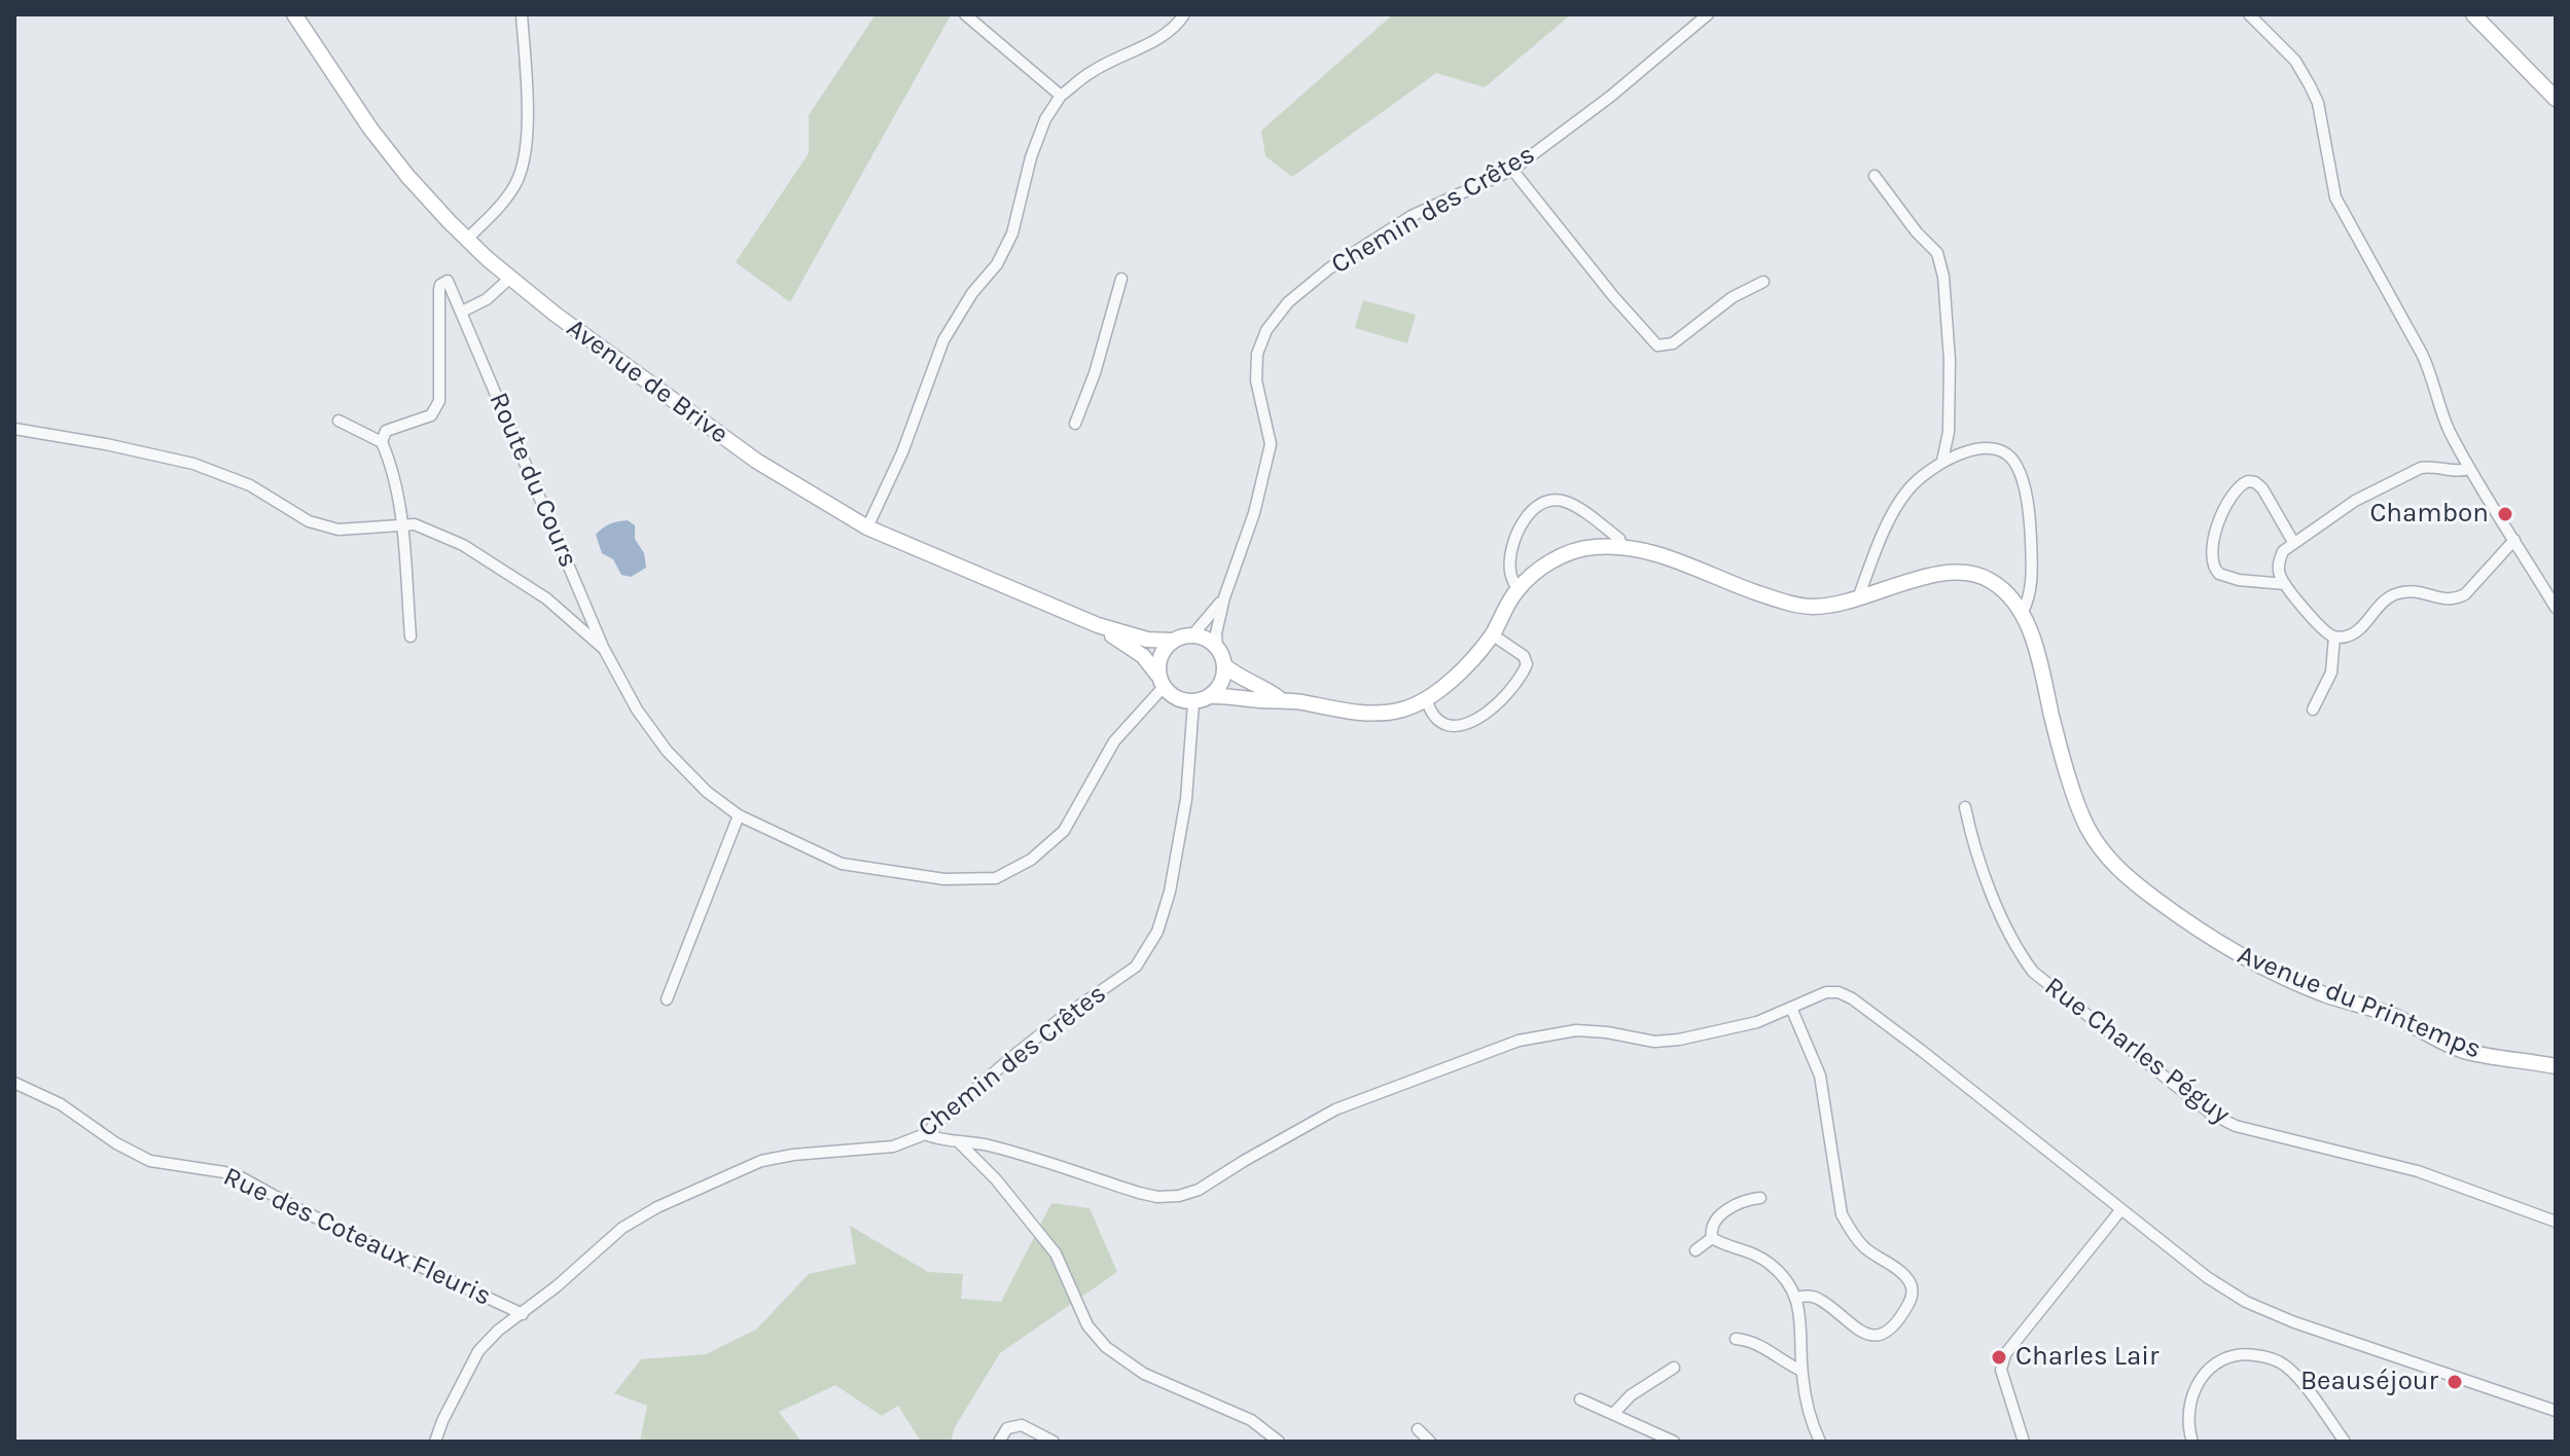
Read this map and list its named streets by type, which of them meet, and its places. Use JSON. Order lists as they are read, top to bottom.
{
  "streets": {
    "street": [
      "Chemin des Crêtes",
      "Avenue de Brive",
      "Route du Cours",
      "Avenue du Printemps",
      "Rue Charles Péguy",
      "Rue des Coteaux Fleuris"
    ]
  },
  "crossings": [
    ["Chemin des Crêtes", "Route du Cours"],
    ["Chemin des Crêtes", "Avenue du Printemps"],
    ["Chemin des Crêtes", "Rue des Coteaux Fleuris"],
    ["Route du Cours", "Avenue du Printemps"]
  ],
  "places": ["Chambon", "Charles Lair", "Beauséjour"]
}
